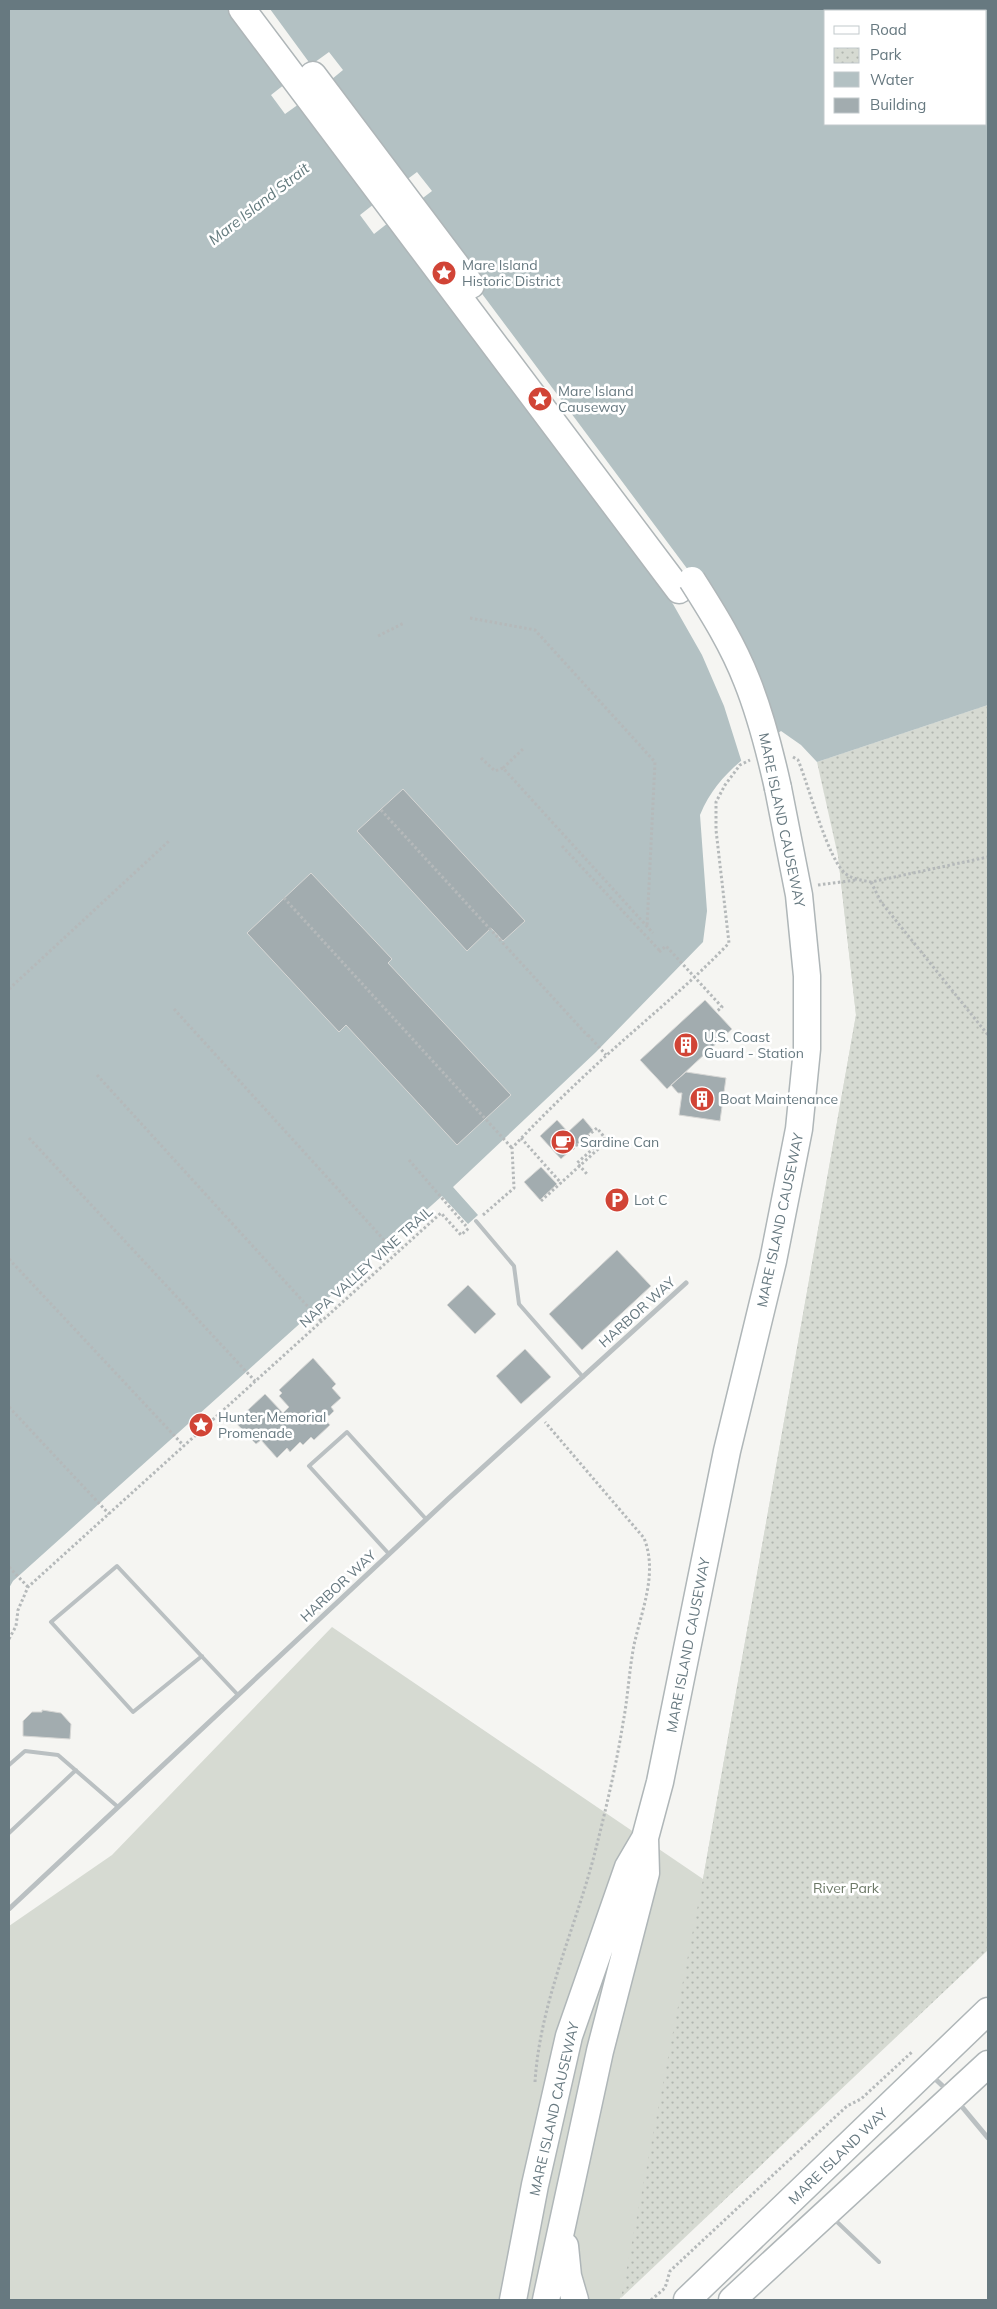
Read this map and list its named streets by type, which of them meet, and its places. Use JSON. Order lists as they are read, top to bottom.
{
  "streets": {
    "main road": ["MARE ISLAND CAUSEWAY", "MARE ISLAND WAY"],
    "street": ["HARBOR WAY"],
    "path": ["NAPA VALLEY VINE TRAIL"]
  },
  "water": ["Mare Island Strait"],
  "parks": ["River Park"],
  "places": {
    "place": ["Mare Island Historic District", "Mare Island Causeway", "Hunter Memorial Promenade"],
    "building": ["U.S. Coast Guard - Station", "Boat Maintenance"],
    "cafe": ["Sardine Can"],
    "parking": ["Lot C"]
  },
  "legend": [
    "Road",
    "Park",
    "Water",
    "Building"
  ]
}
